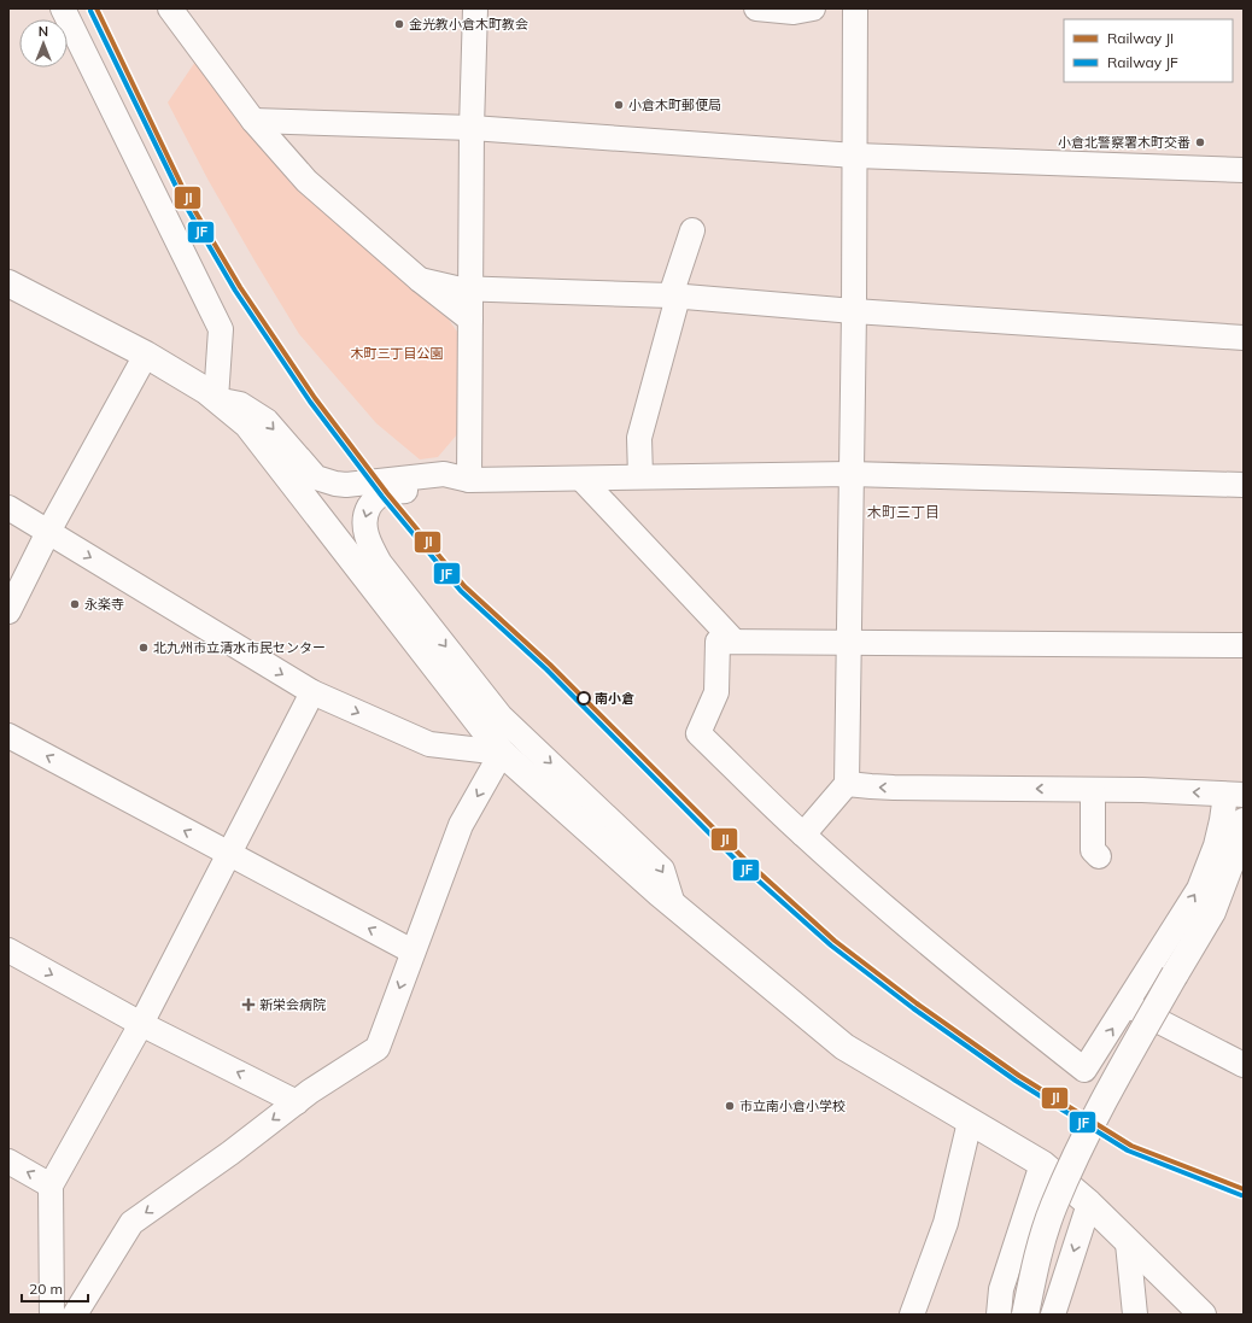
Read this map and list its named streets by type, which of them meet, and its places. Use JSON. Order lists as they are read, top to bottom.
{
  "districts": ["木町三丁目"],
  "parks": ["木町三丁目公園"],
  "places": {
    "other": [
      "金光教小倉木町教会",
      "小倉木町郵便局",
      "小倉北警察署木町交番",
      "永楽寺",
      "北九州市立清水市民センター",
      "南小倉",
      "市立南小倉小学校"
    ],
    "health": ["新栄会病院"]
  },
  "lines": ["rail line JI", "rail line JF"],
  "legend": ["Railway JI", "Railway JF"],
  "scale_bar": "20 m",
  "north": "top"
}
